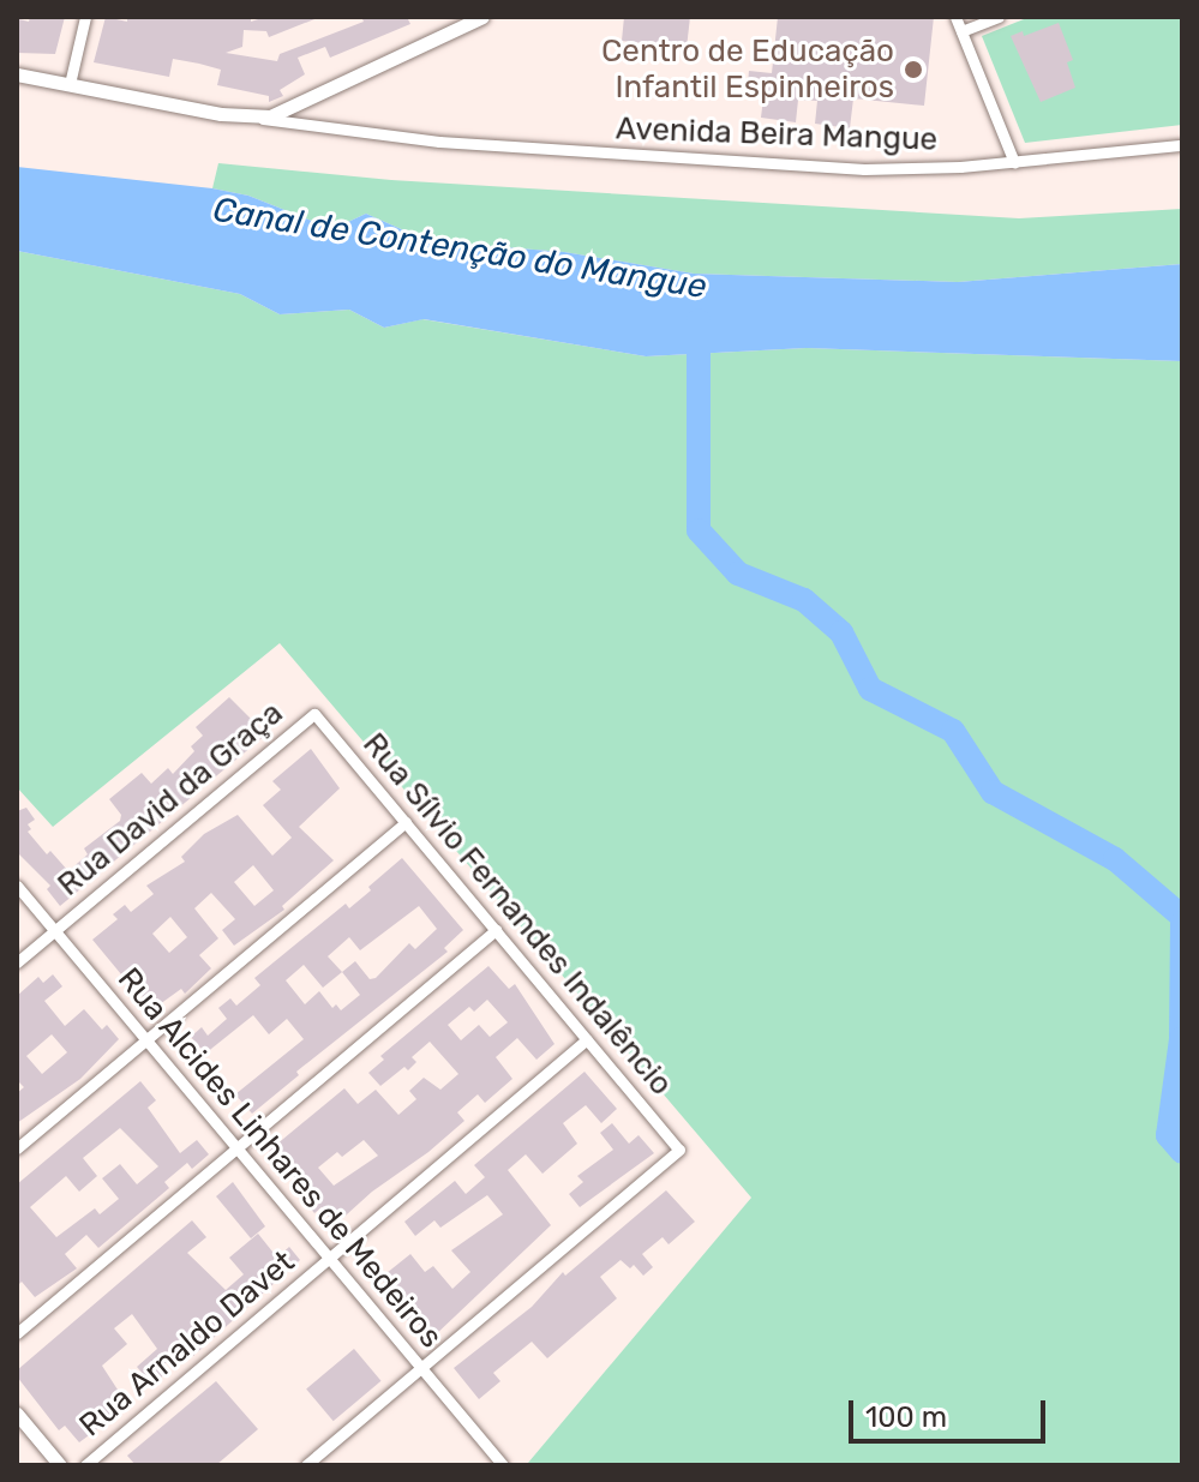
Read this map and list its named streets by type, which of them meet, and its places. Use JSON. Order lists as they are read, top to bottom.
{
  "streets": {
    "street": [
      "Avenida Beira Mangue",
      "Rua David da Graça",
      "Rua Sílvio Fernandes Indalêncio",
      "Rua Alcides Linhares de Medeiros",
      "Rua Arnaldo Davet"
    ]
  },
  "crossings": [
    ["Rua David da Graça", "Rua Sílvio Fernandes Indalêncio"],
    ["Rua David da Graça", "Rua Alcides Linhares de Medeiros"],
    ["Rua Sílvio Fernandes Indalêncio", "Rua Alcides Linhares de Medeiros"],
    ["Rua Sílvio Fernandes Indalêncio", "Rua Arnaldo Davet"],
    ["Rua Alcides Linhares de Medeiros", "Rua Arnaldo Davet"]
  ],
  "water": ["Canal de Contenção do Mangue"],
  "places": ["Centro de Educação Infantil Espinheiros"],
  "scale_bar": "100 m"
}
